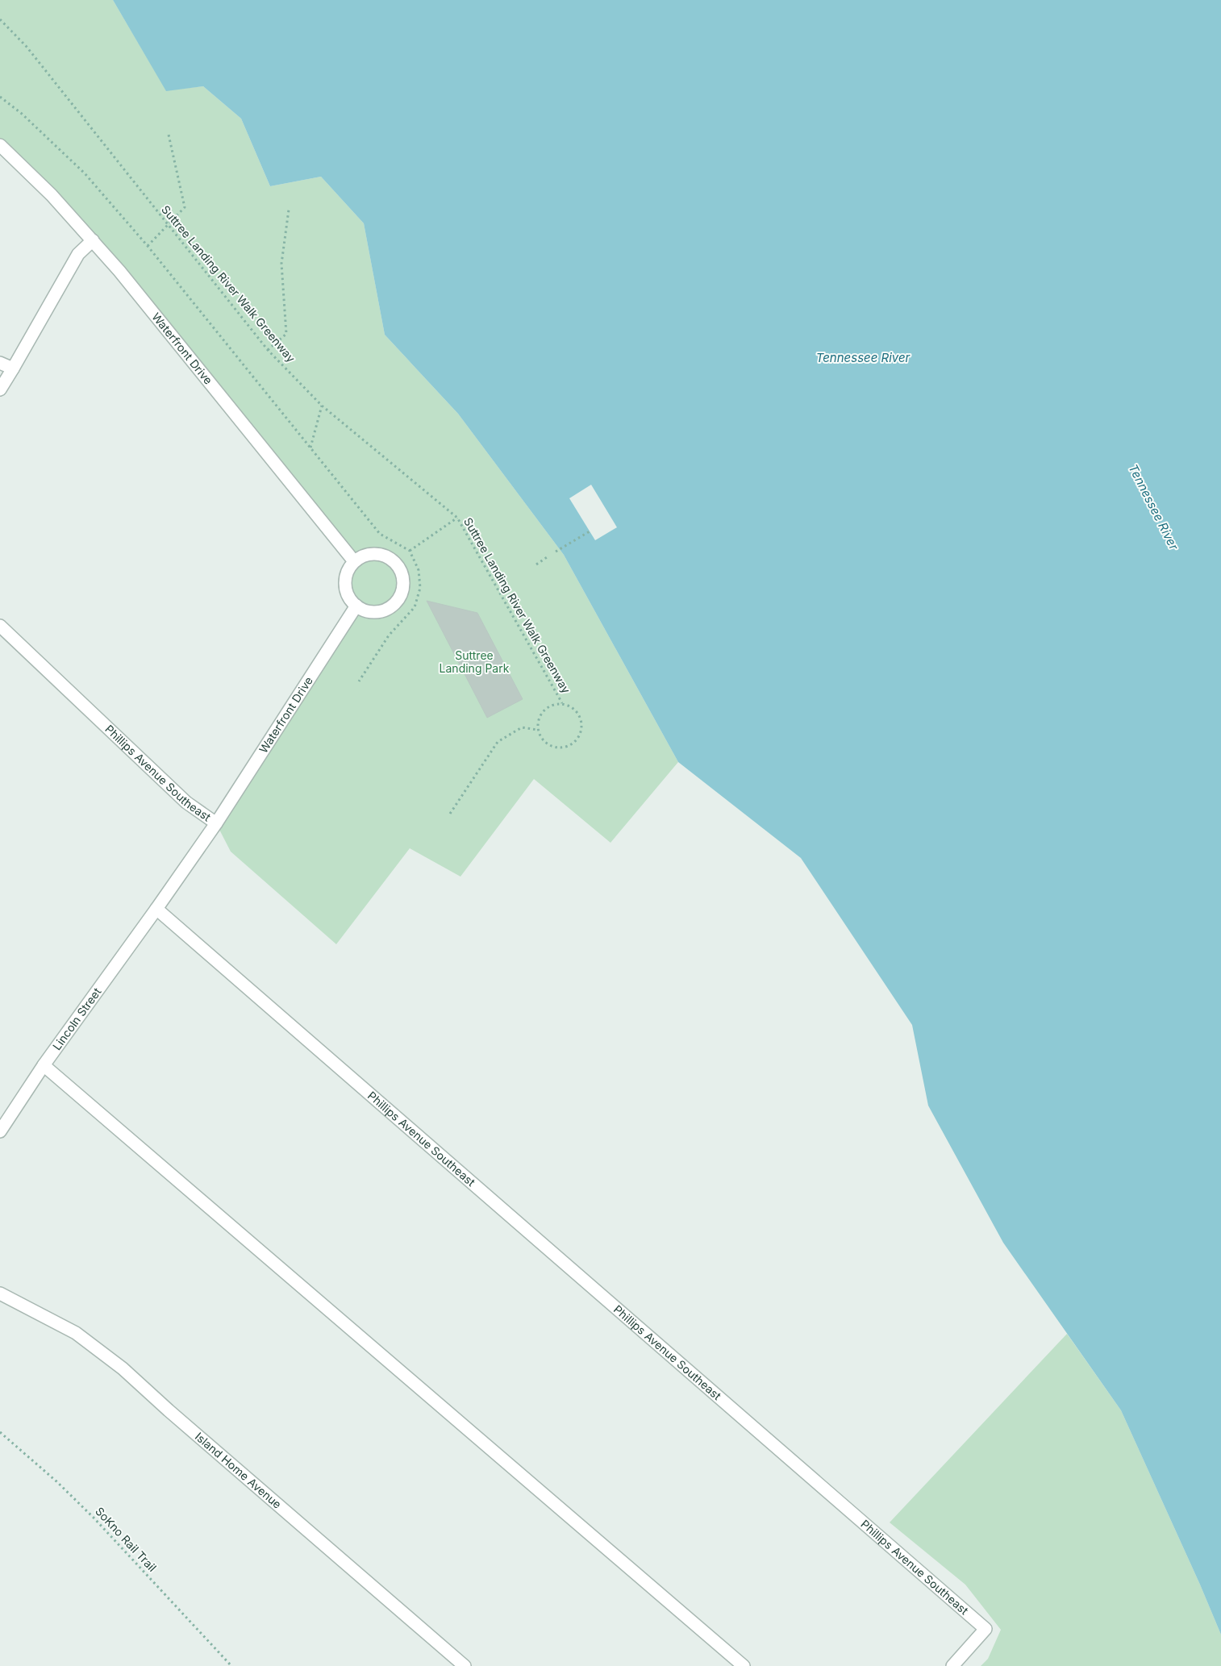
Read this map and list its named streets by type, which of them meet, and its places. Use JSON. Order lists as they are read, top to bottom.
{
  "streets": {
    "street": [
      "Waterfront Drive",
      "Phillips Avenue Southeast",
      "Lincoln Street",
      "Island Home Avenue"
    ],
    "path": ["Suttree Landing River Walk Greenway", "SoKno Rail Trail"]
  },
  "crossings": [
    ["Waterfront Drive", "Phillips Avenue Southeast"],
    ["Phillips Avenue Southeast", "Lincoln Street"]
  ],
  "water": ["Tennessee River"],
  "parks": ["Suttree Landing Park"]
}
